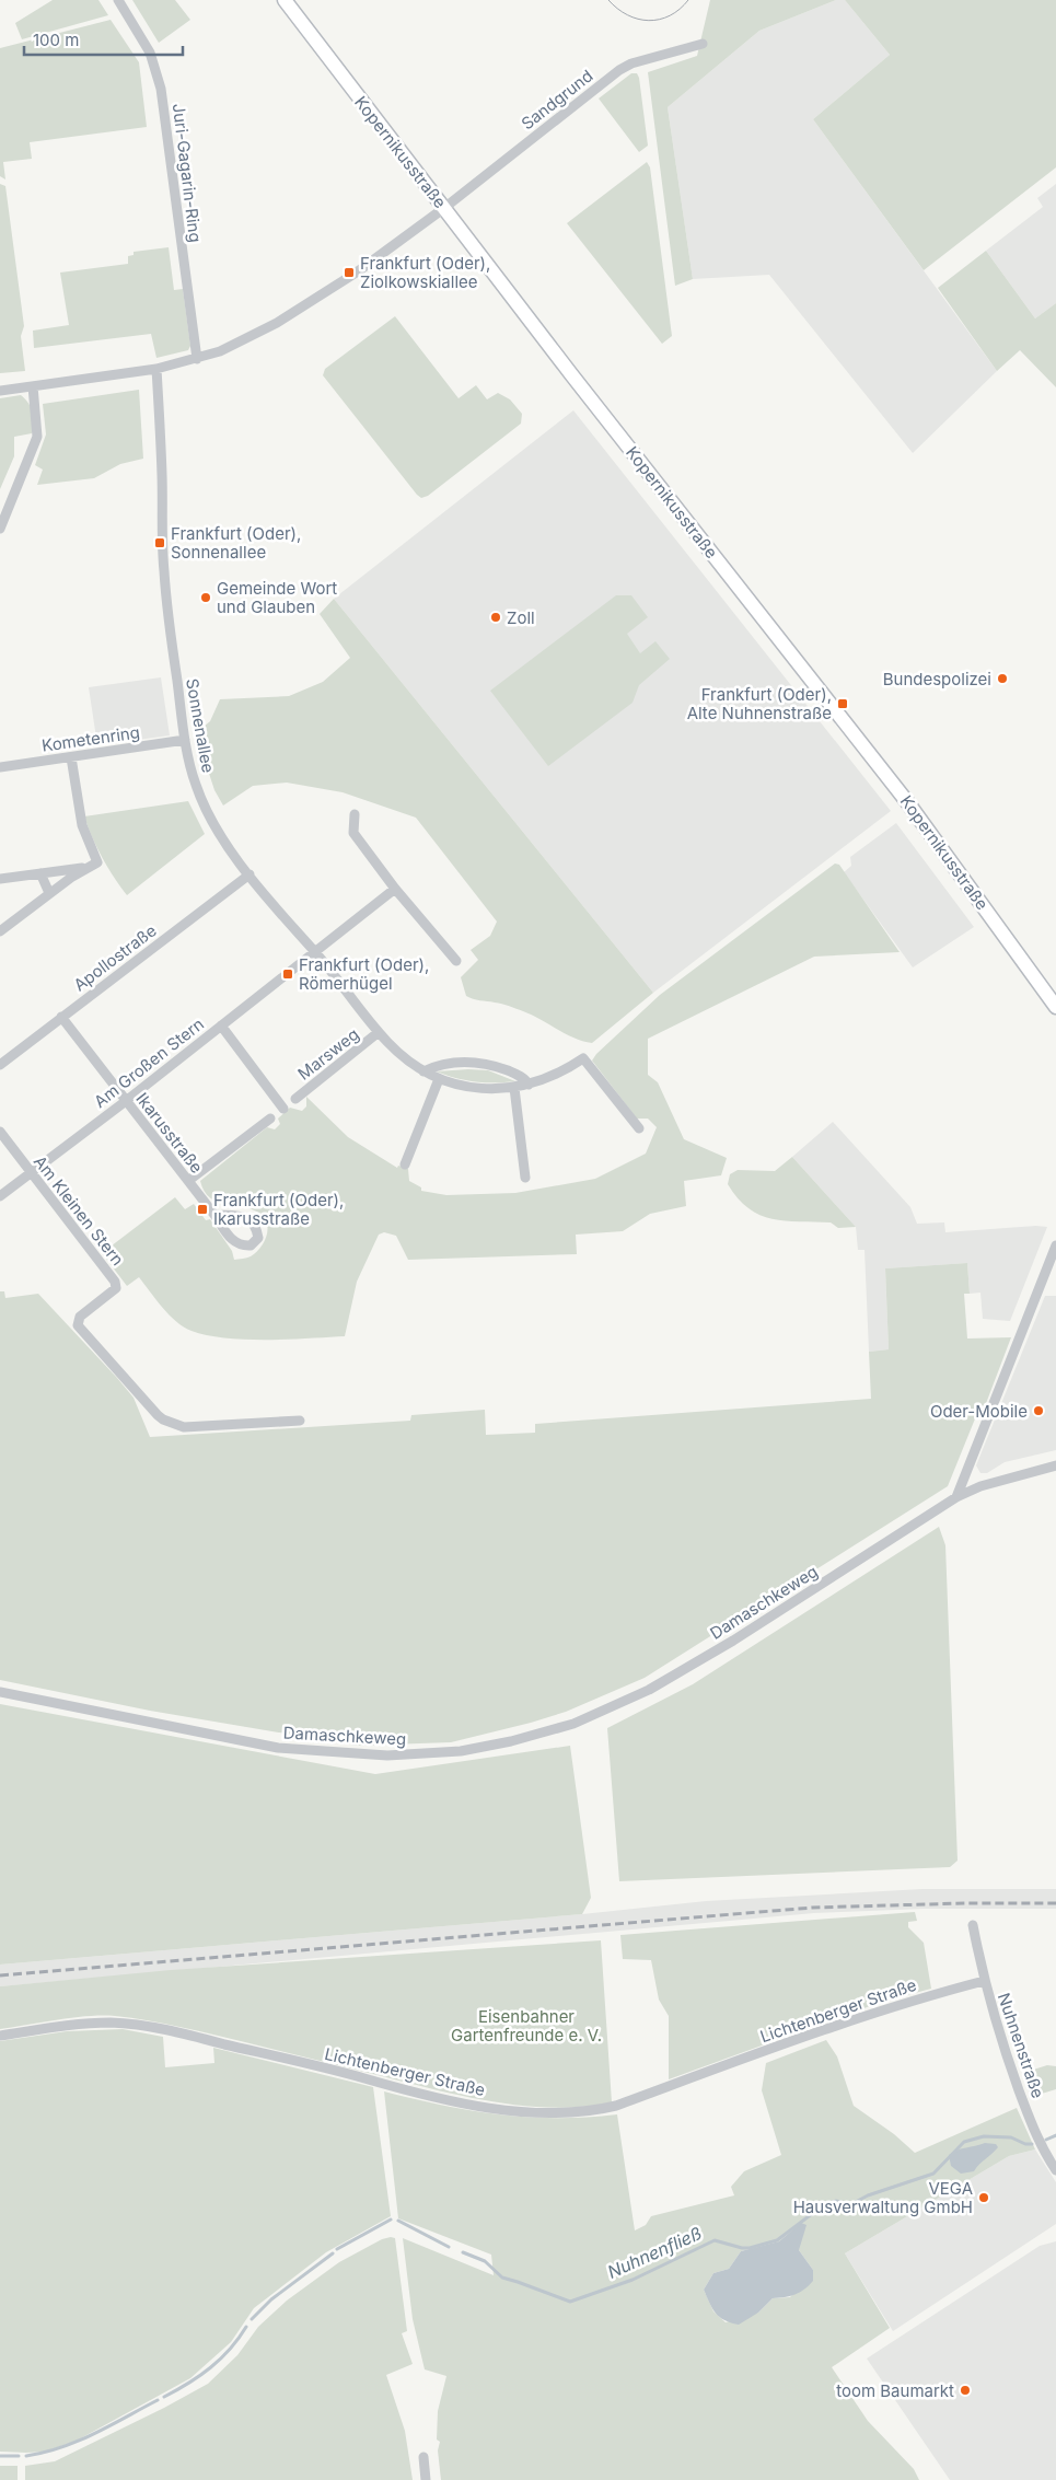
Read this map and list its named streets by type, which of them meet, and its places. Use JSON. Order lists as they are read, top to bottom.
{
  "streets": {
    "main road": ["Kopernikusstraße"],
    "street": [
      "Sandgrund",
      "Juri-Gagarin-Ring",
      "Sonnenallee",
      "Kometenring",
      "Apollostraße",
      "Marsweg",
      "Am Großen Stern",
      "Ikarusstraße",
      "Am Kleinen Stern",
      "Damaschkeweg",
      "Lichtenberger Straße",
      "Nuhnenstraße"
    ]
  },
  "crossings": [
    ["Sandgrund", "Kopernikusstraße"],
    ["Sandgrund", "Juri-Gagarin-Ring"],
    ["Sandgrund", "Sonnenallee"],
    ["Sonnenallee", "Kometenring"],
    ["Sonnenallee", "Apollostraße"],
    ["Sonnenallee", "Marsweg"],
    ["Sonnenallee", "Am Großen Stern"],
    ["Apollostraße", "Ikarusstraße"],
    ["Am Großen Stern", "Ikarusstraße"],
    ["Am Großen Stern", "Am Kleinen Stern"],
    ["Lichtenberger Straße", "Nuhnenstraße"]
  ],
  "water": ["Nuhnenfließ"],
  "parks": ["Eisenbahner Gartenfreunde e. V."],
  "places": {
    "transit": [
      "Frankfurt (Oder), Ziolkowskiallee",
      "Frankfurt (Oder), Sonnenallee",
      "Frankfurt (Oder), Alte Nuhnenstraße",
      "Frankfurt (Oder), Römerhügel",
      "Frankfurt (Oder), Ikarusstraße"
    ],
    "other": [
      "Gemeinde Wort und Glauben",
      "Zoll",
      "Bundespolizei",
      "Oder-Mobile",
      "VEGA Hausverwaltung GmbH",
      "toom Baumarkt"
    ]
  },
  "scale_bar": "100 m"
}
